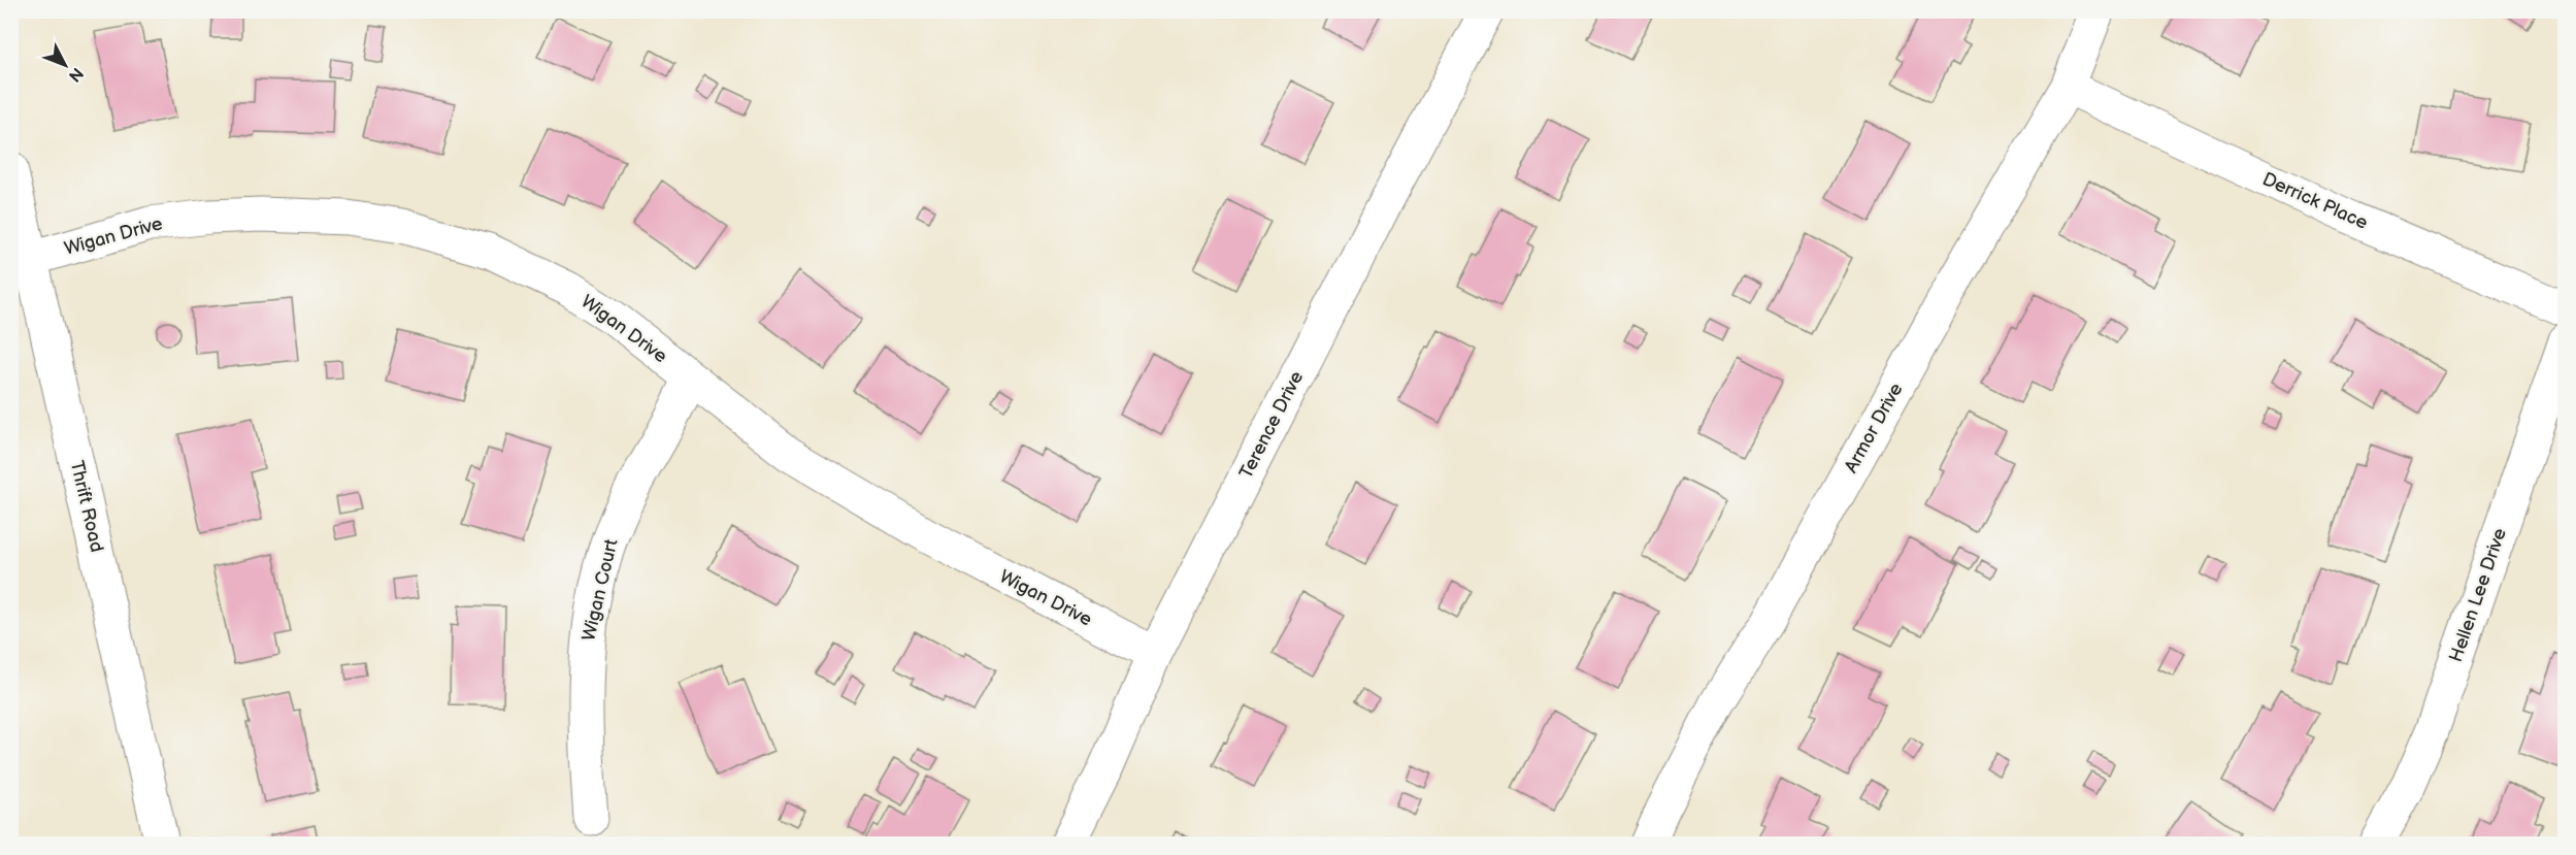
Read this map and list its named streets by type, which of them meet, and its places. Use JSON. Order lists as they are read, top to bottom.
{
  "streets": {
    "street": [
      "Derrick Place",
      "Wigan Drive",
      "Terence Drive",
      "Armor Drive",
      "Thrift Road",
      "Wigan Court",
      "Hellen Lee Drive"
    ]
  },
  "crossings": [
    ["Derrick Place", "Armor Drive"],
    ["Wigan Drive", "Terence Drive"],
    ["Wigan Drive", "Thrift Road"],
    ["Wigan Drive", "Wigan Court"]
  ],
  "north": "bottom right"
}
